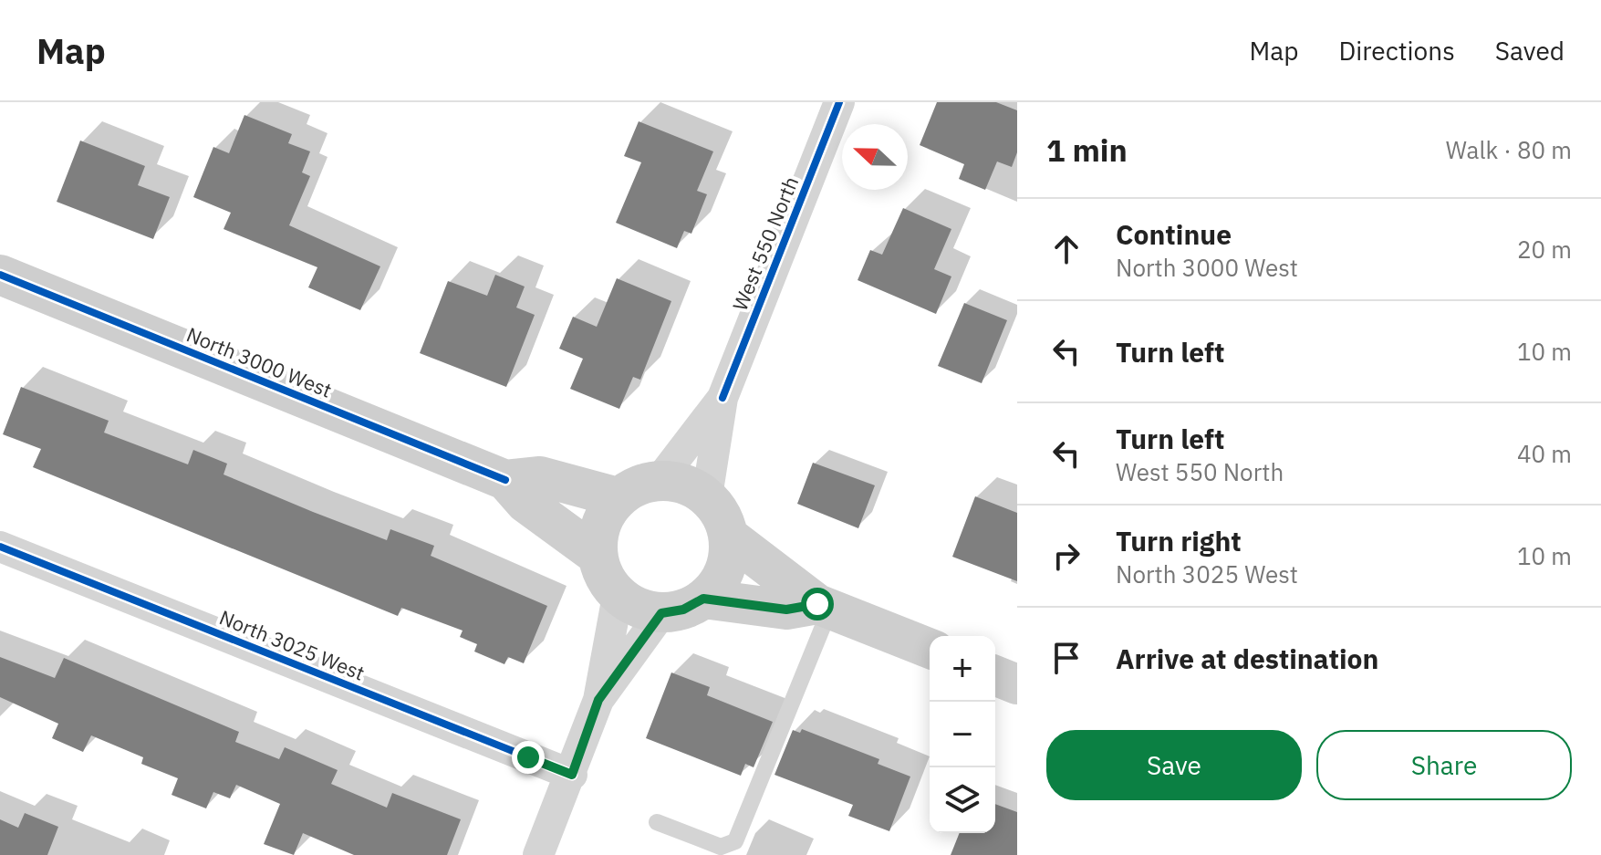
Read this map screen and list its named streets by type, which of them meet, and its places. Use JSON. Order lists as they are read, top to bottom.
{
  "streets": {
    "main road": ["North 3000 West"],
    "street": ["West 550 North", "North 3025 West"]
  },
  "crossings": [
    ["West 550 North", "North 3000 West"]
  ],
  "north": "left",
  "page": {
    "header": "Map",
    "nav": ["Map", "Directions", "Saved"],
    "heading": ["1 min", "Walk · 80 m"],
    "list": [
      ["Continue", "North 3000 West", "20 m"],
      ["Turn left", "10 m"],
      ["Turn left", "West 550 North", "40 m"],
      ["Turn right", "North 3025 West", "10 m"],
      "Arrive at destination"
    ],
    "map_buttons": ["+", "−"],
    "buttons": ["Save", "Share"]
  }
}
